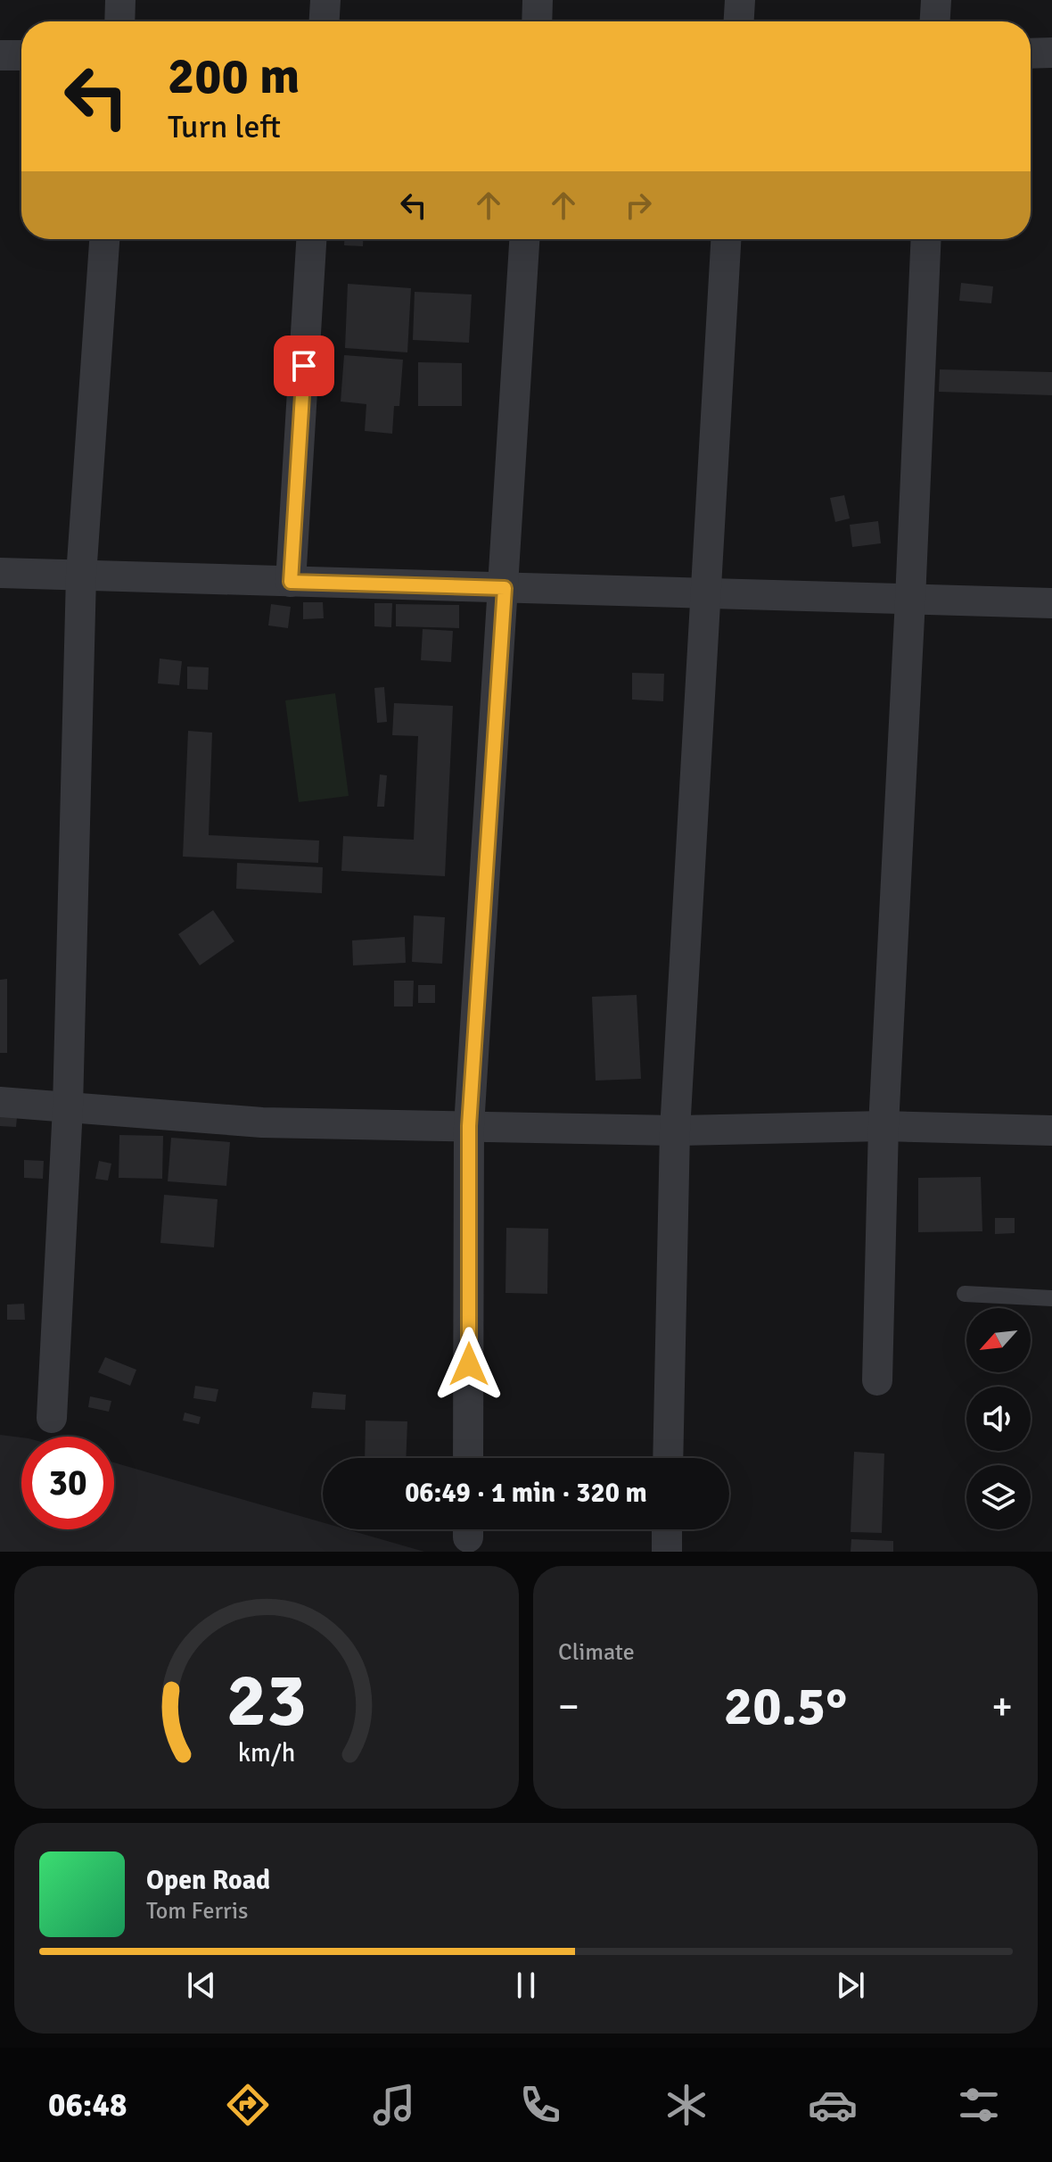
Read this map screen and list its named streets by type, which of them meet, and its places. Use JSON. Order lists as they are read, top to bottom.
{
  "north": "bottom left",
  "page": {
    "turn": ["200 m", "Turn left"],
    "limit": "30",
    "trip": "06:49 · 1 min · 320 m",
    "tile": "Climate",
    "heat": ["−", "20.5°", "+"],
    "song": ["Open Road", "Tom Ferris"],
    "tabs": "06:48",
    "gauge": ["23", "km/h"]
  }
}
